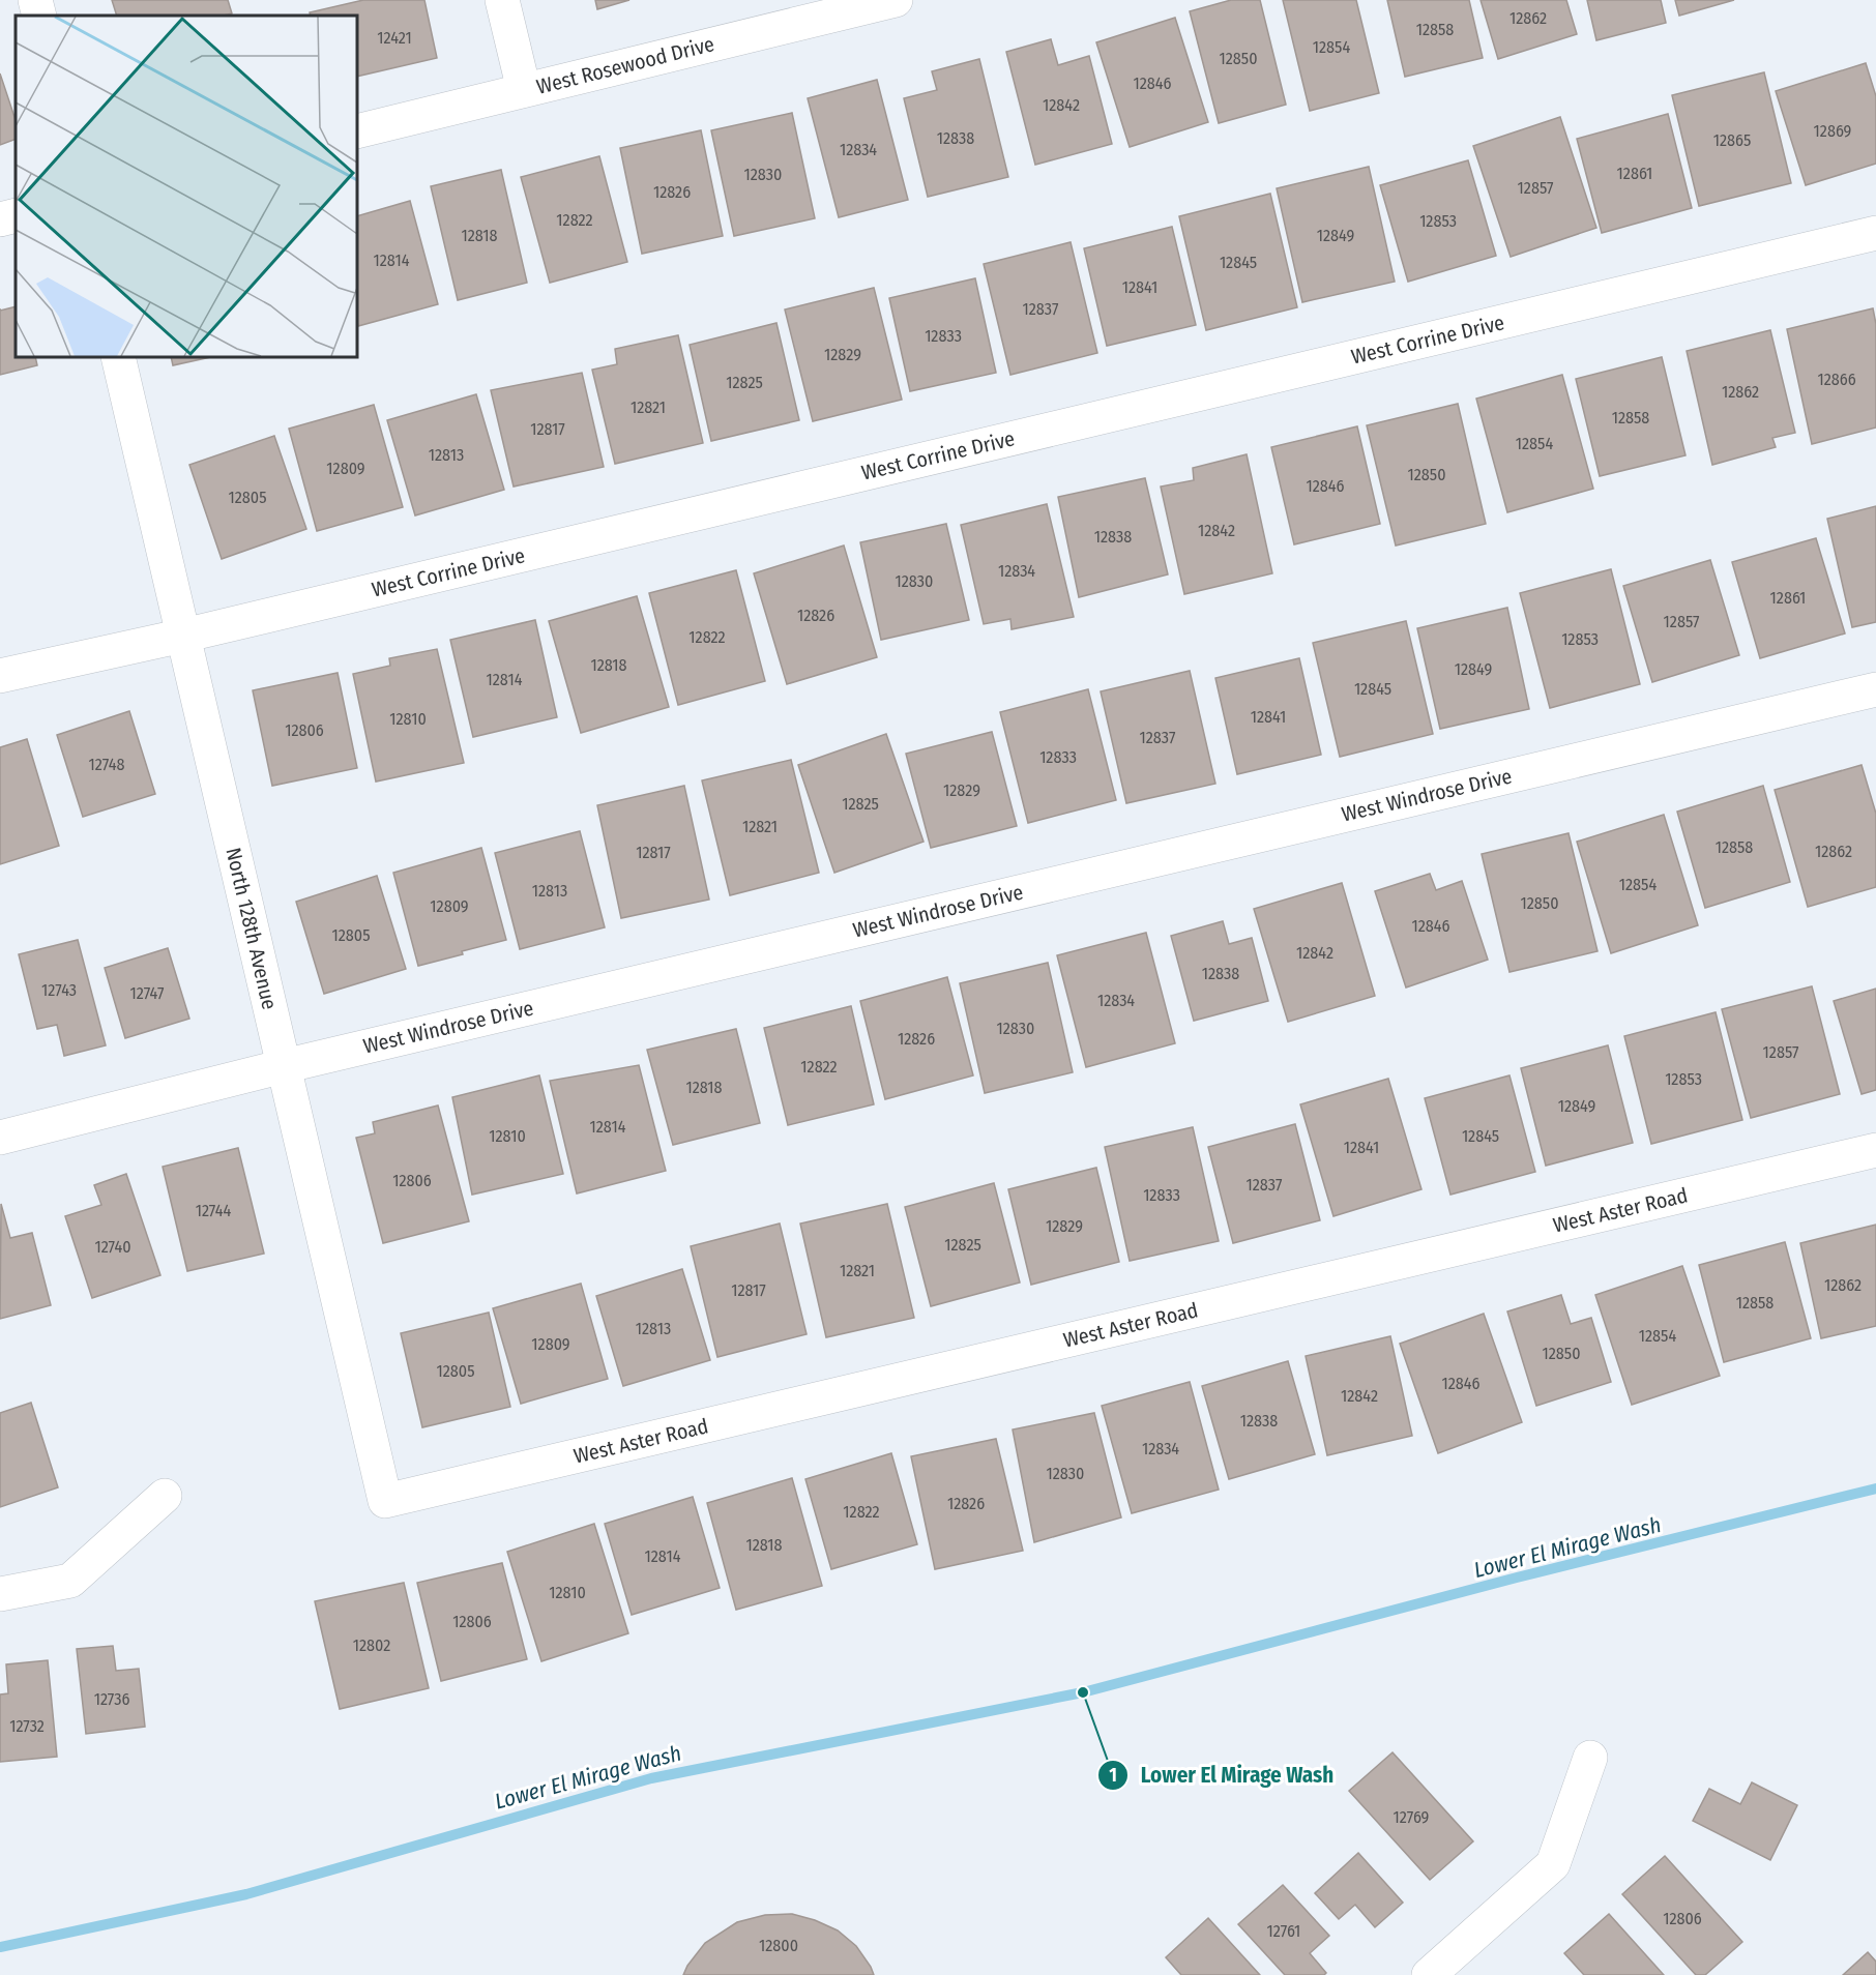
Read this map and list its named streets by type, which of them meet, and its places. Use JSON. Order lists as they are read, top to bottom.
{
  "streets": {
    "street": [
      "West Rosewood Drive",
      "West Corrine Drive",
      "West Windrose Drive",
      "North 128th Avenue",
      "West Aster Road"
    ]
  },
  "crossings": [
    ["West Corrine Drive", "North 128th Avenue"],
    ["West Windrose Drive", "North 128th Avenue"],
    ["North 128th Avenue", "West Aster Road"]
  ],
  "water": ["Lower El Mirage Wash"],
  "places": ["Lower El Mirage Wash"],
  "house_numbers": [
    "12862",
    "12858",
    "12421",
    "12854",
    "12850",
    "12846",
    "12842",
    "12869",
    "12838",
    "12865",
    "12834",
    "12861",
    "12830",
    "12857",
    "12826",
    "12822",
    "12853",
    "12818",
    "12849",
    "12814",
    "12845",
    "12841",
    "12837",
    "12833",
    "12829",
    "12866",
    "12825",
    "12862",
    "12821",
    "12858",
    "12817",
    "12854",
    "12813",
    "12809",
    "12850",
    "12846",
    "12805",
    "12842",
    "12838",
    "12834",
    "12830",
    "12861",
    "12826",
    "12857",
    "12822",
    "12853",
    "12818",
    "12849",
    "12814",
    "12845",
    "12841",
    "12810",
    "12806",
    "12837",
    "12833",
    "12748",
    "12829",
    "12825",
    "12821",
    "12858",
    "12862",
    "12817",
    "12854",
    "12813",
    "12850",
    "12809",
    "12846",
    "12805",
    "12842",
    "12838",
    "12743",
    "12747",
    "12834",
    "12830",
    "12826",
    "12857",
    "12822",
    "12853",
    "12818",
    "12849",
    "12814",
    "12810",
    "12845",
    "12841",
    "12806",
    "12837",
    "12833",
    "12744",
    "12829",
    "12825",
    "12740",
    "12821",
    "12862",
    "12817",
    "12858",
    "12813",
    "12854",
    "12809",
    "12850",
    "12805",
    "12846",
    "12842",
    "12838",
    "12834",
    "12830",
    "12826",
    "12822",
    "12818",
    "12814",
    "12810",
    "12806",
    "12802",
    "12736",
    "12732",
    "12769",
    "12806",
    "12761",
    "12800"
  ]
}
